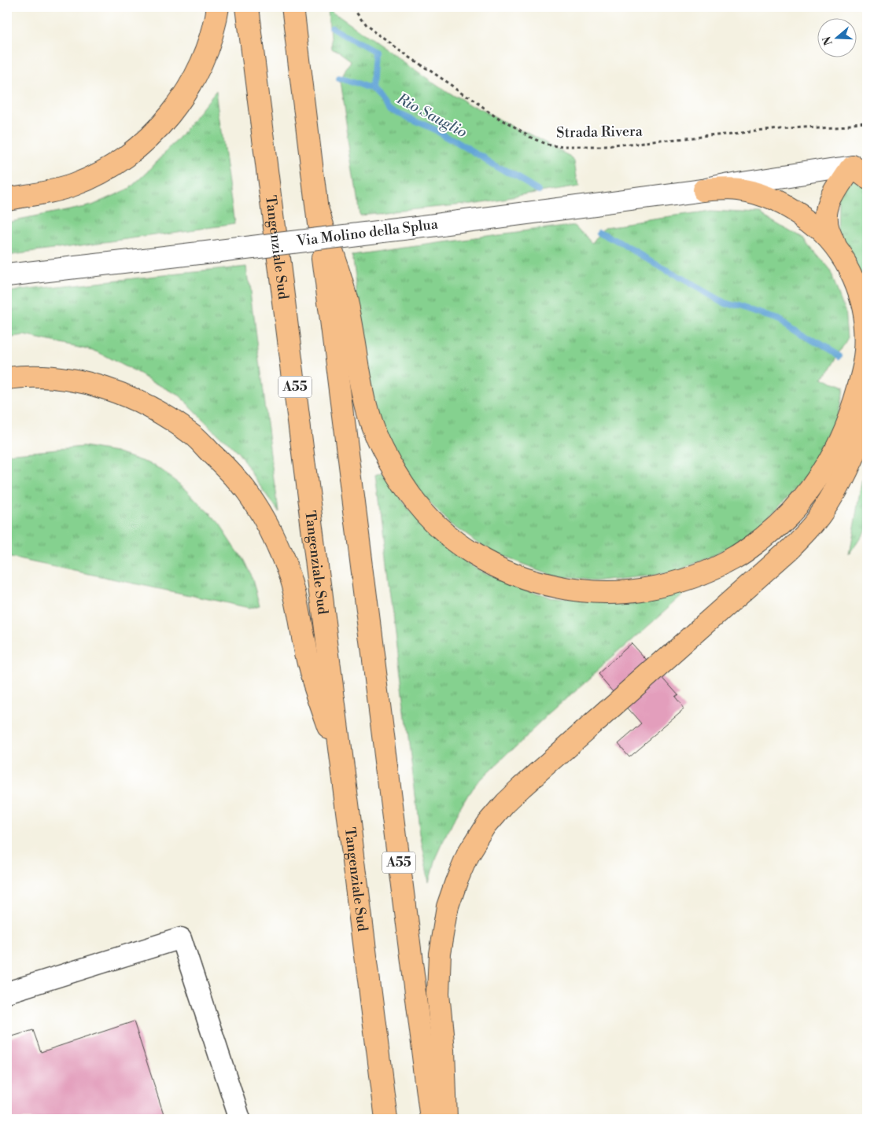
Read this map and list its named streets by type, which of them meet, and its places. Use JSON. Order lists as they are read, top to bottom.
{
  "streets": {
    "highway": ["Tangenziale Sud", "A55"],
    "street": ["Via Molino della Splua"],
    "path": ["Strada Rivera"]
  },
  "water": ["Rio Sauglio"],
  "north": "left"
}
